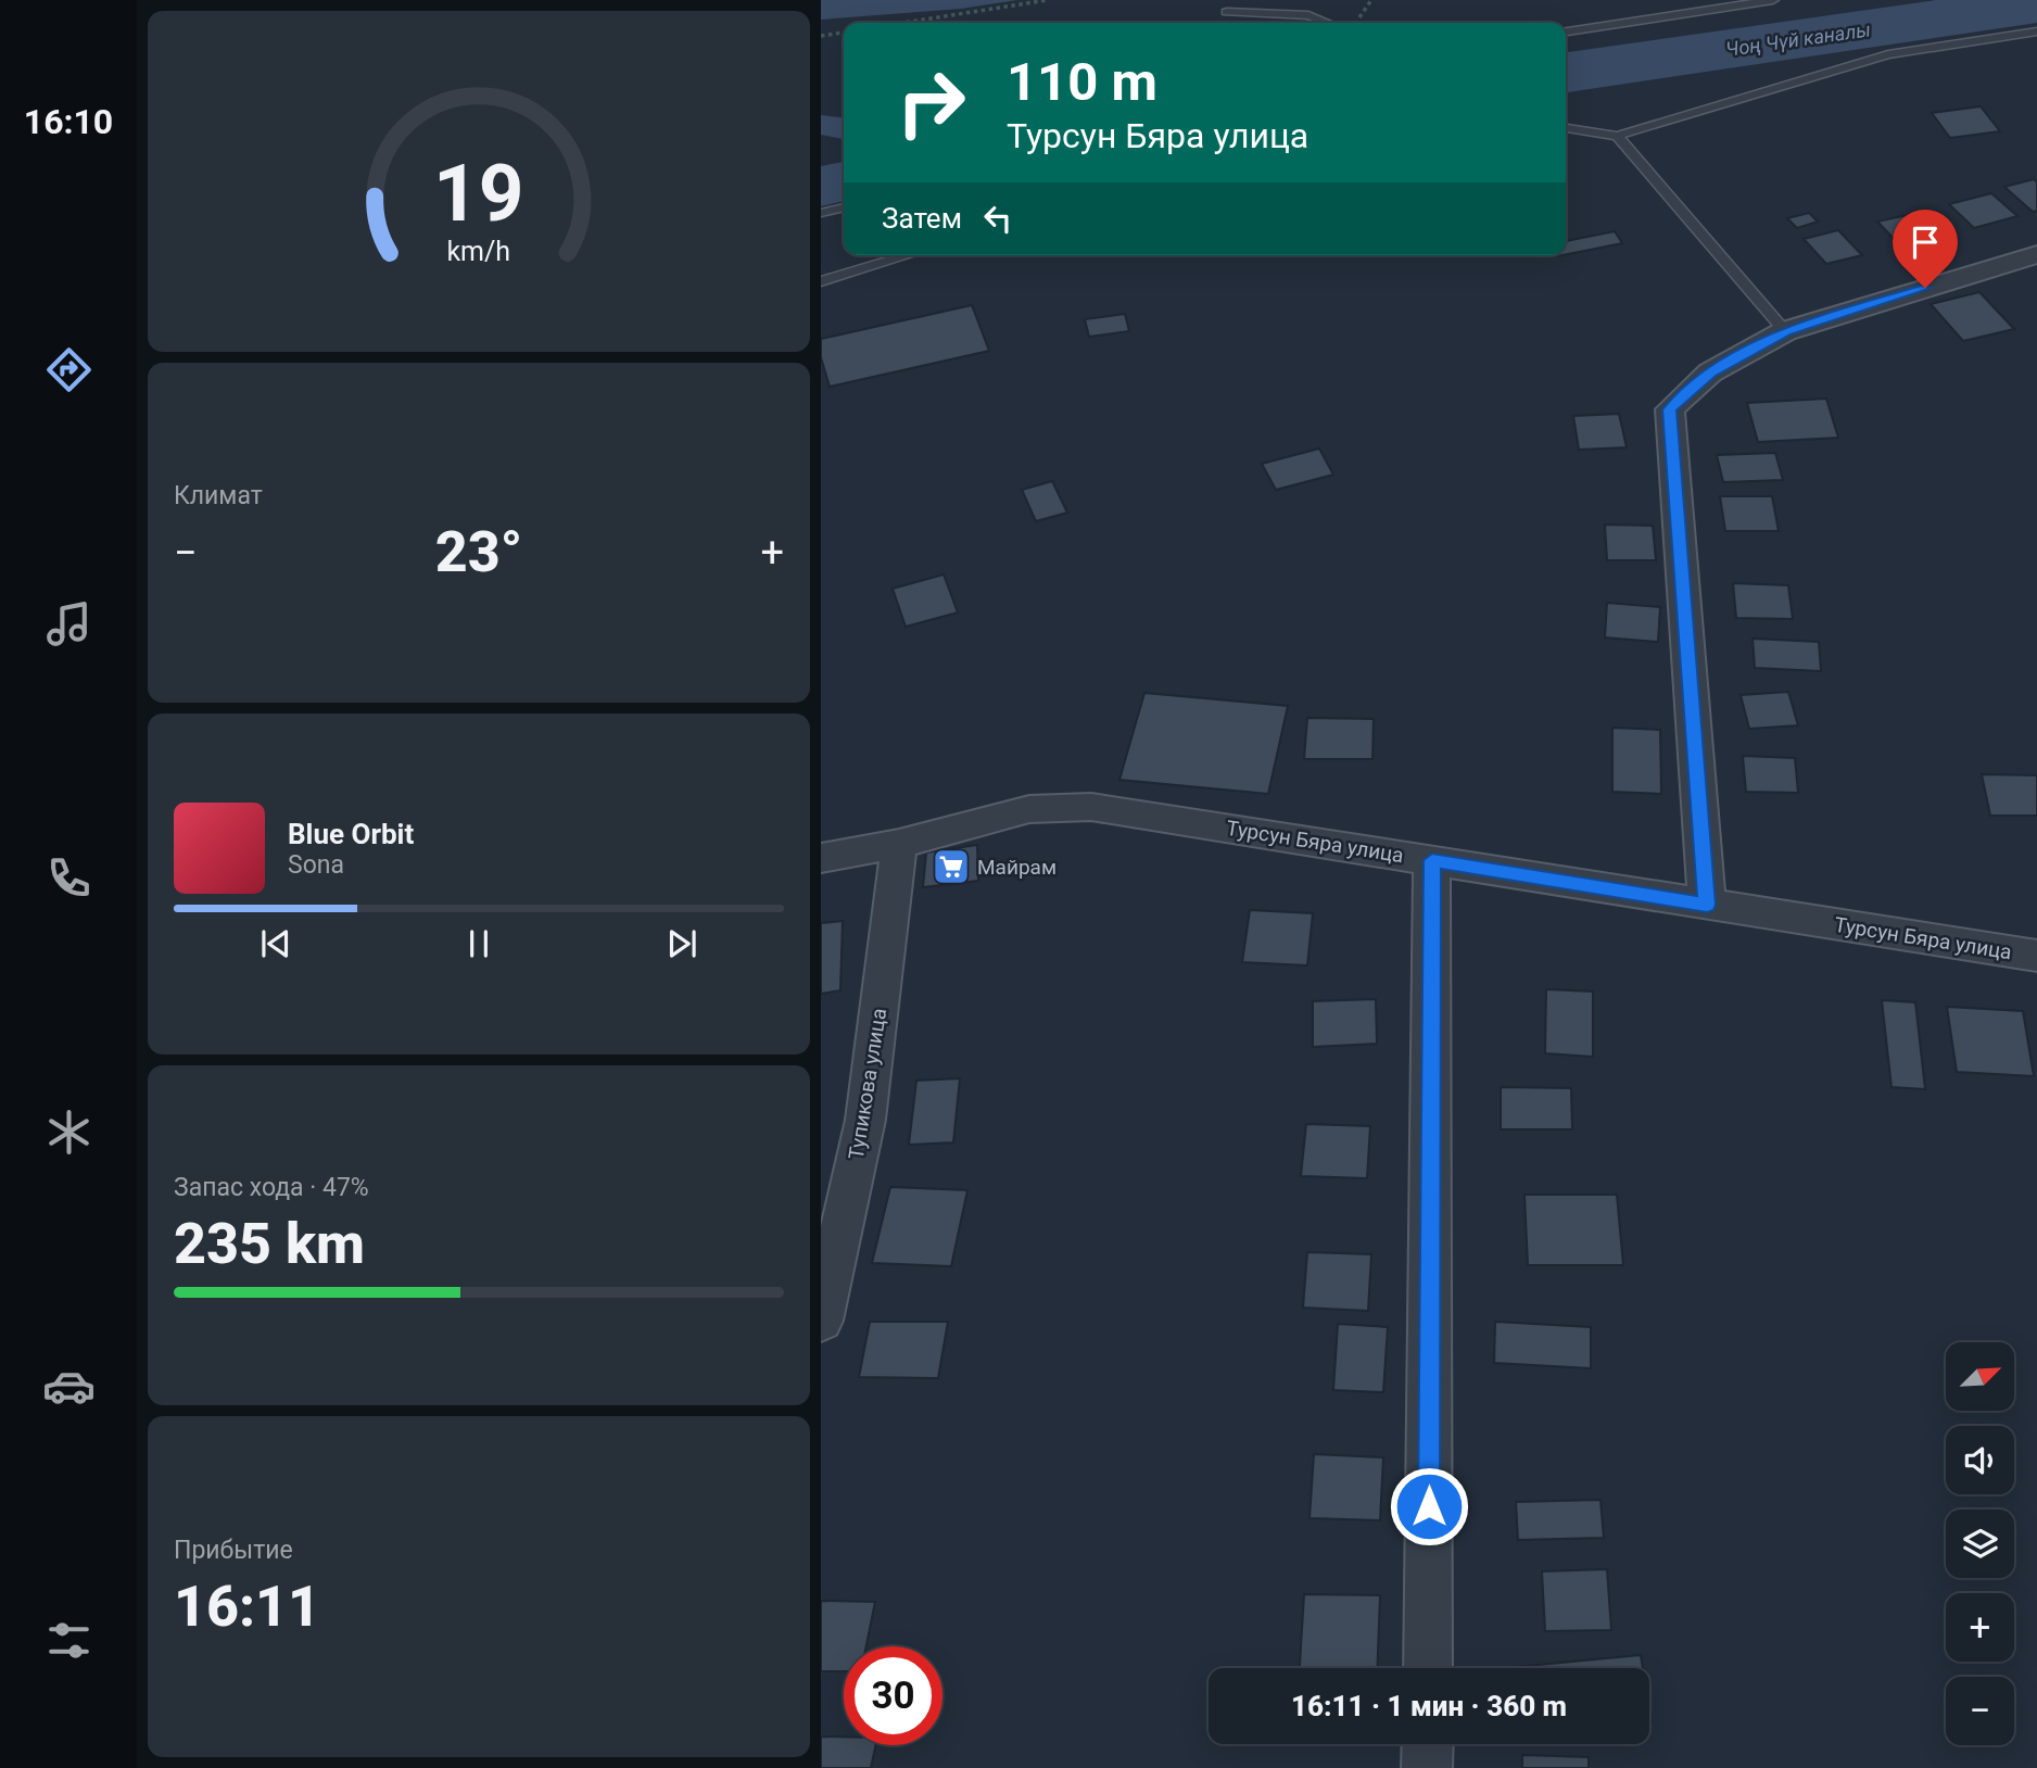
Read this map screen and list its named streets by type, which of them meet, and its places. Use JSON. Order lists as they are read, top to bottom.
{
  "streets": {
    "street": ["Турсун Бяра улица", "Тупикова улица"]
  },
  "crossings": [
    ["Турсун Бяра улица", "Тупикова улица"]
  ],
  "water": ["Чоң Чүй каналы"],
  "places": {
    "supermarket": ["Майрам"]
  },
  "north": "top right",
  "page": {
    "tabs": "16:10",
    "turn": ["110 m", "Турсун Бяра улица"],
    "then": "Затем",
    "tile": [
      "Климат",
      ["Запас хода · 47%", "235 km"],
      ["Прибытие", "16:11"]
    ],
    "heat": ["−", "23°", "+"],
    "song": ["Blue Orbit", "Sona"],
    "map_buttons": ["+", "−"],
    "limit": "30",
    "trip": "16:11 · 1 мин · 360 m",
    "gauge": ["19", "km/h"]
  }
}
